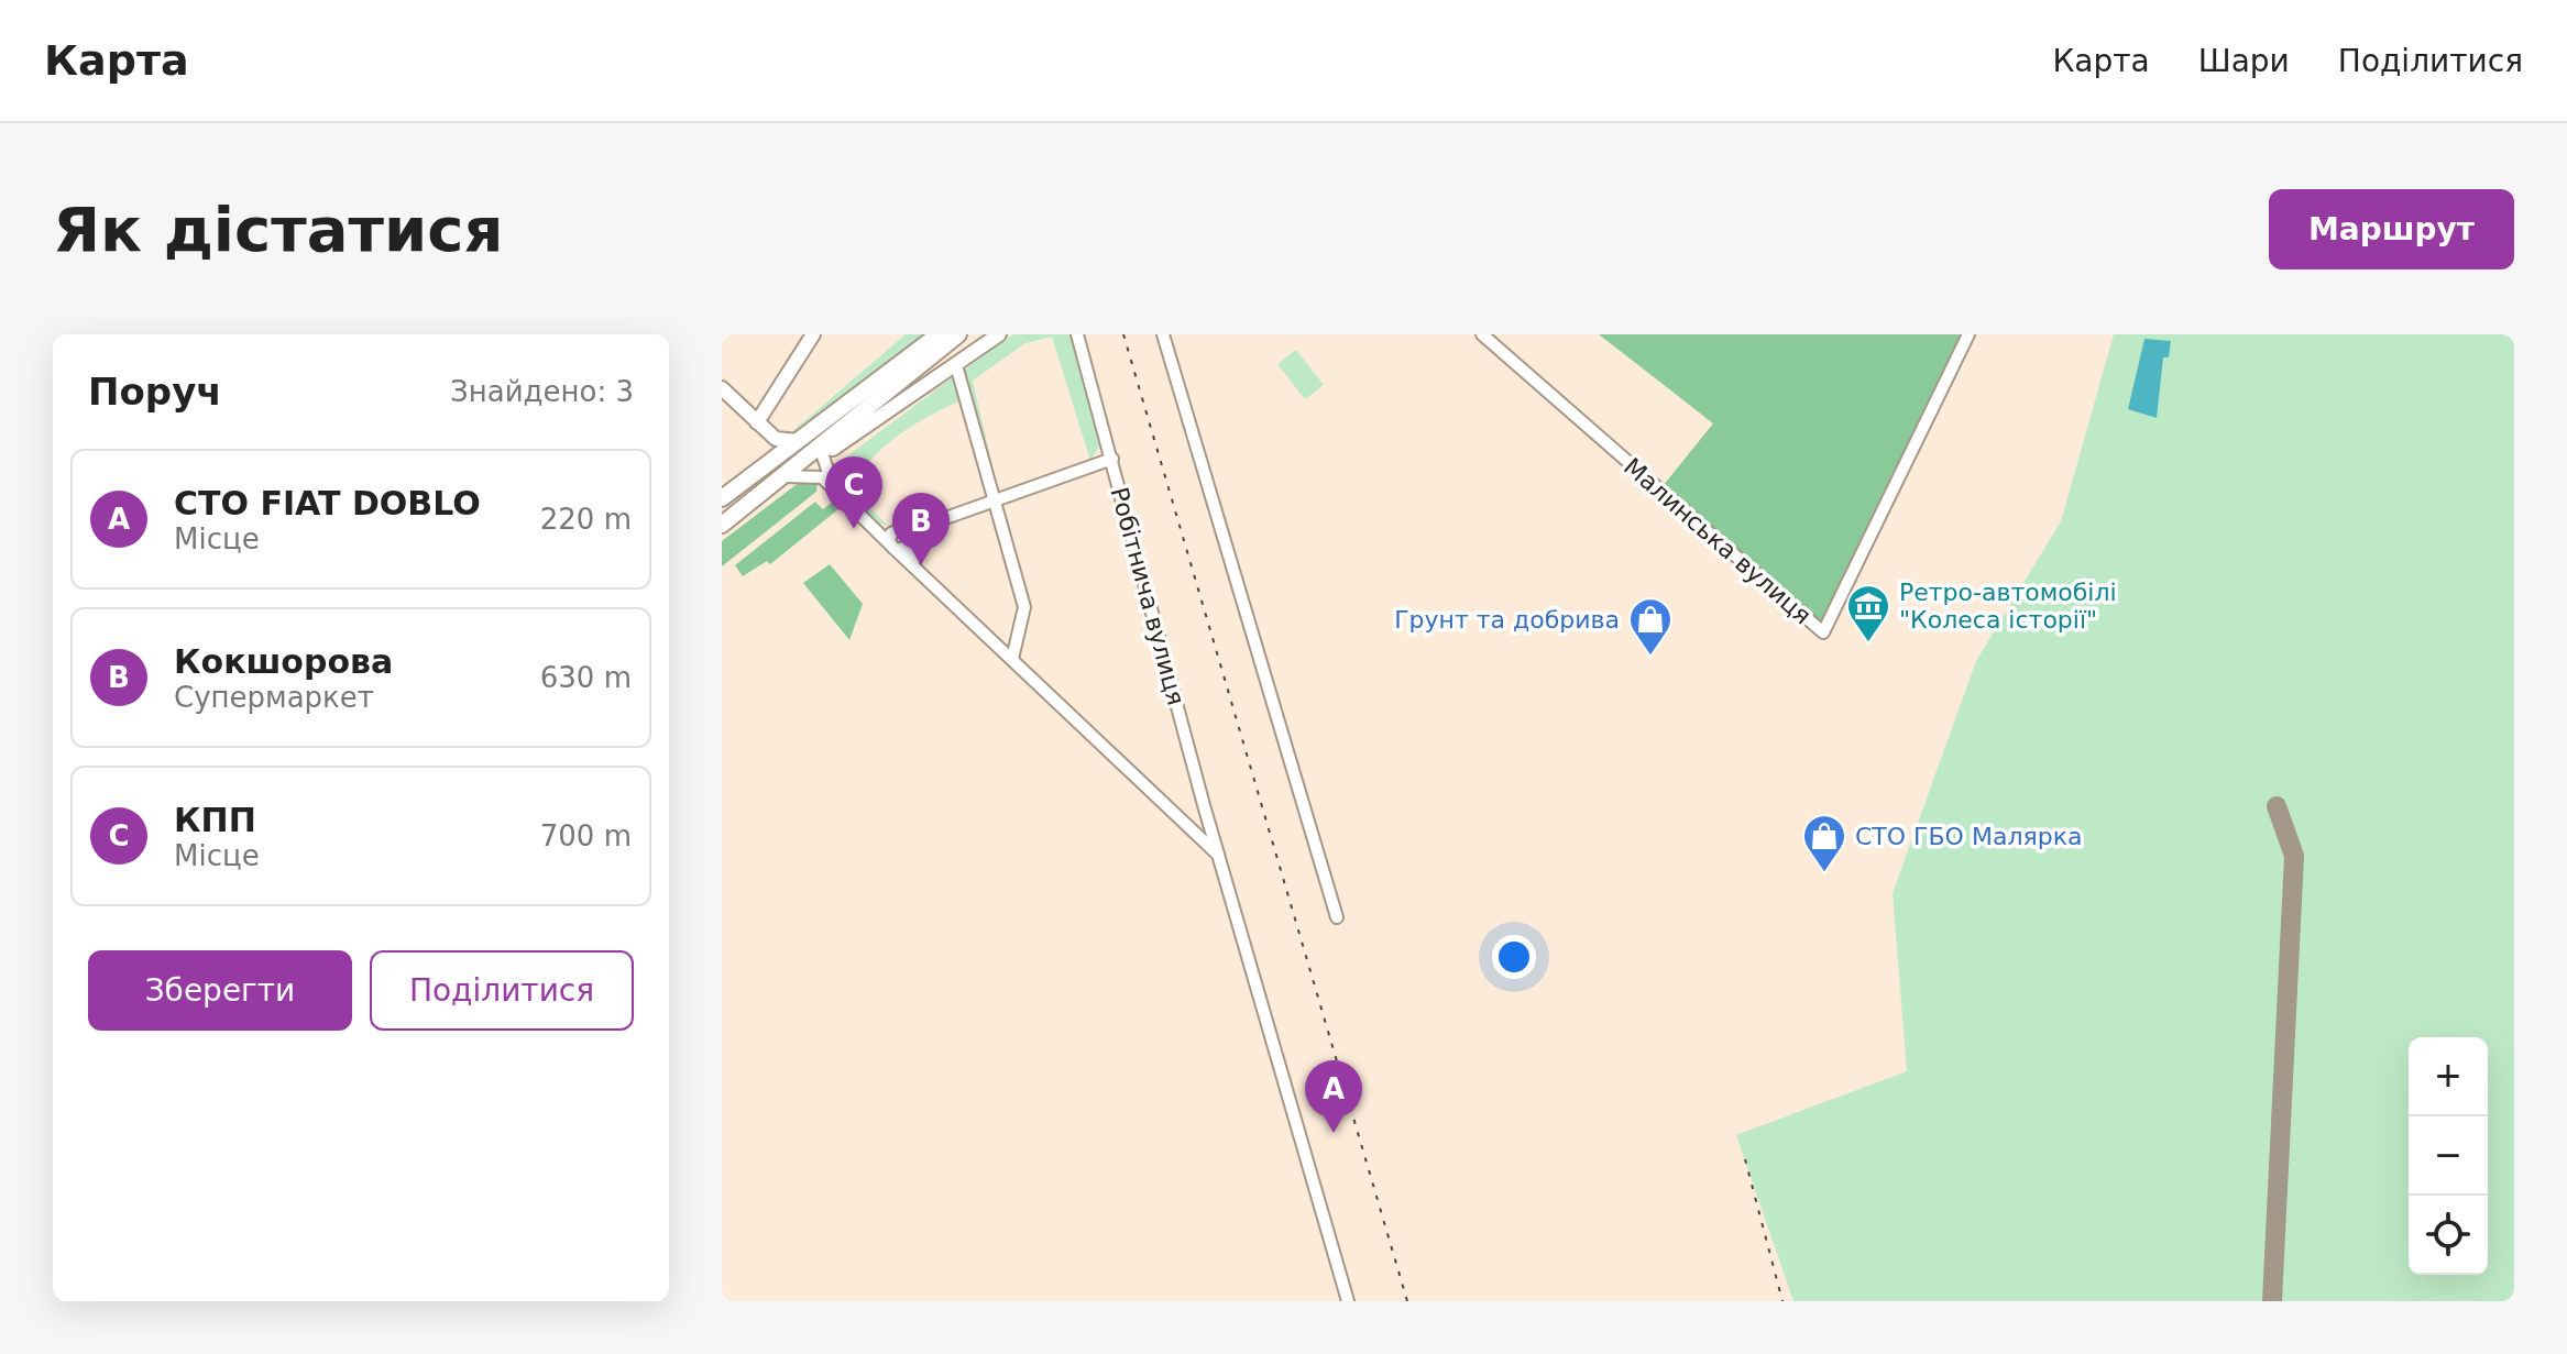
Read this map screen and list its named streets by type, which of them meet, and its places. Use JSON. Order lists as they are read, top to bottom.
{
  "streets": {
    "street": ["Малинська вулиця", "Робітнича вулиця"]
  },
  "places": {
    "museum": ["Ретро-автомобілі \"Колеса історії\""],
    "shop": ["Грунт та добрива", "СТО ГБО Малярка"]
  },
  "page": {
    "header": "Карта",
    "nav": ["Карта", "Шари", "Поділитися"],
    "buttons": [
      "Маршрут",
      ["Зберегти", "Поділитися"]
    ],
    "title": "Як дістатися",
    "heading": ["Поруч", "Знайдено: 3"],
    "list": [
      {
        "mark": "A",
        "name": "СТО FIAT DOBLO",
        "note": "Місце",
        "value": "220 m"
      },
      {
        "mark": "B",
        "name": "Кокшорова",
        "note": "Супермаркет",
        "value": "630 m"
      },
      {
        "mark": "C",
        "name": "КПП",
        "note": "Місце",
        "value": "700 m"
      }
    ],
    "pins": ["C", "B", "A"],
    "map_buttons": ["+", "−"]
  }
}
